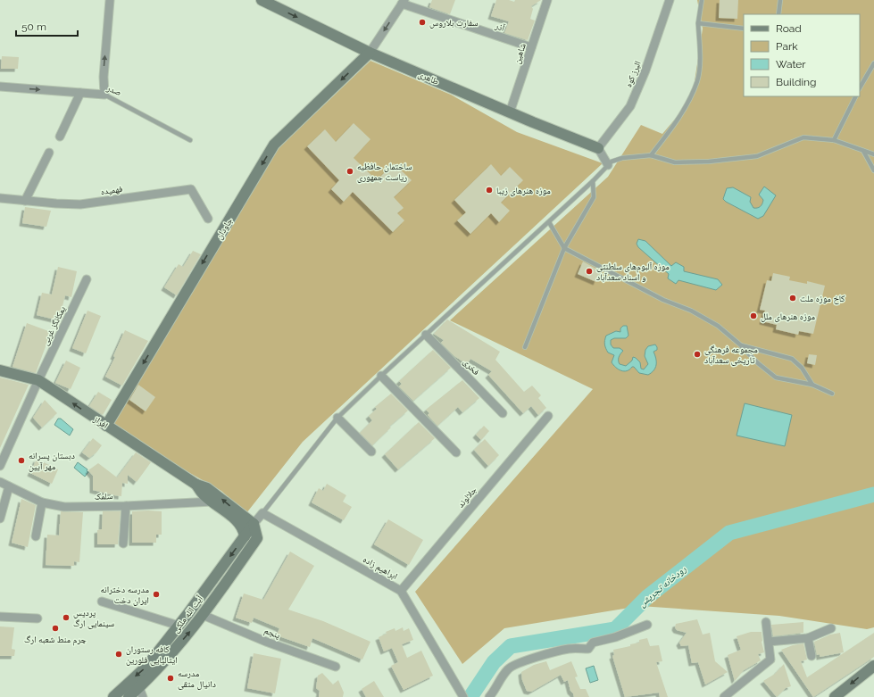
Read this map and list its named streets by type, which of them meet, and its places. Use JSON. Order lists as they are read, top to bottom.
{
  "streets": {
    "street": [
      "آذر",
      "شاهین",
      "البرز کوه",
      "طاهری",
      "صدر",
      "فهمیده",
      "جاودان",
      "یمکانگز غربی",
      "فخری",
      "افراز",
      "سلمک",
      "جلالوند",
      "ابراهیم زاده",
      "آیت الله ملکی",
      "پنجم"
    ]
  },
  "crossings": [
    ["آذر", "شاهین"],
    ["شاهین", "طاهری"],
    ["البرز کوه", "طاهری"],
    ["طاهری", "جاودان"],
    ["جاودان", "افراز"],
    ["یمکانگز غربی", "افراز"],
    ["افراز", "سلمک"],
    ["افراز", "آیت الله ملکی"],
    ["جلالوند", "ابراهیم زاده"],
    ["ابراهیم زاده", "آیت الله ملکی"],
    ["آیت الله ملکی", "پنجم"]
  ],
  "one_way": ["صدر", "جاودان"],
  "water": ["رودخانه تجریش"],
  "places": [
    "سفارت بلاروس",
    "ساختمان حافظیه ریاست جمهوری",
    "موزه هنرهای زیبا",
    "موزه آلبوم‌های سلطنتی و اسناد سعدآباد",
    "کاخ موزه ملت",
    "موزه هنرهای ملل",
    "مجموعه فرهنگی تاریخی سعدآباد",
    "دبستان پسرانه مهر آیین",
    "مدرسه دخترانه ایران دخت",
    "پردیس سینمایی ارگ",
    "چرم منط شعبه ارگ",
    "کافه رستوران ایتالیایی فلورین",
    "مدرسه دانیال متقی"
  ],
  "legend": [
    "Road",
    "Park",
    "Water",
    "Building"
  ],
  "scale_bar": "50 m"
}
